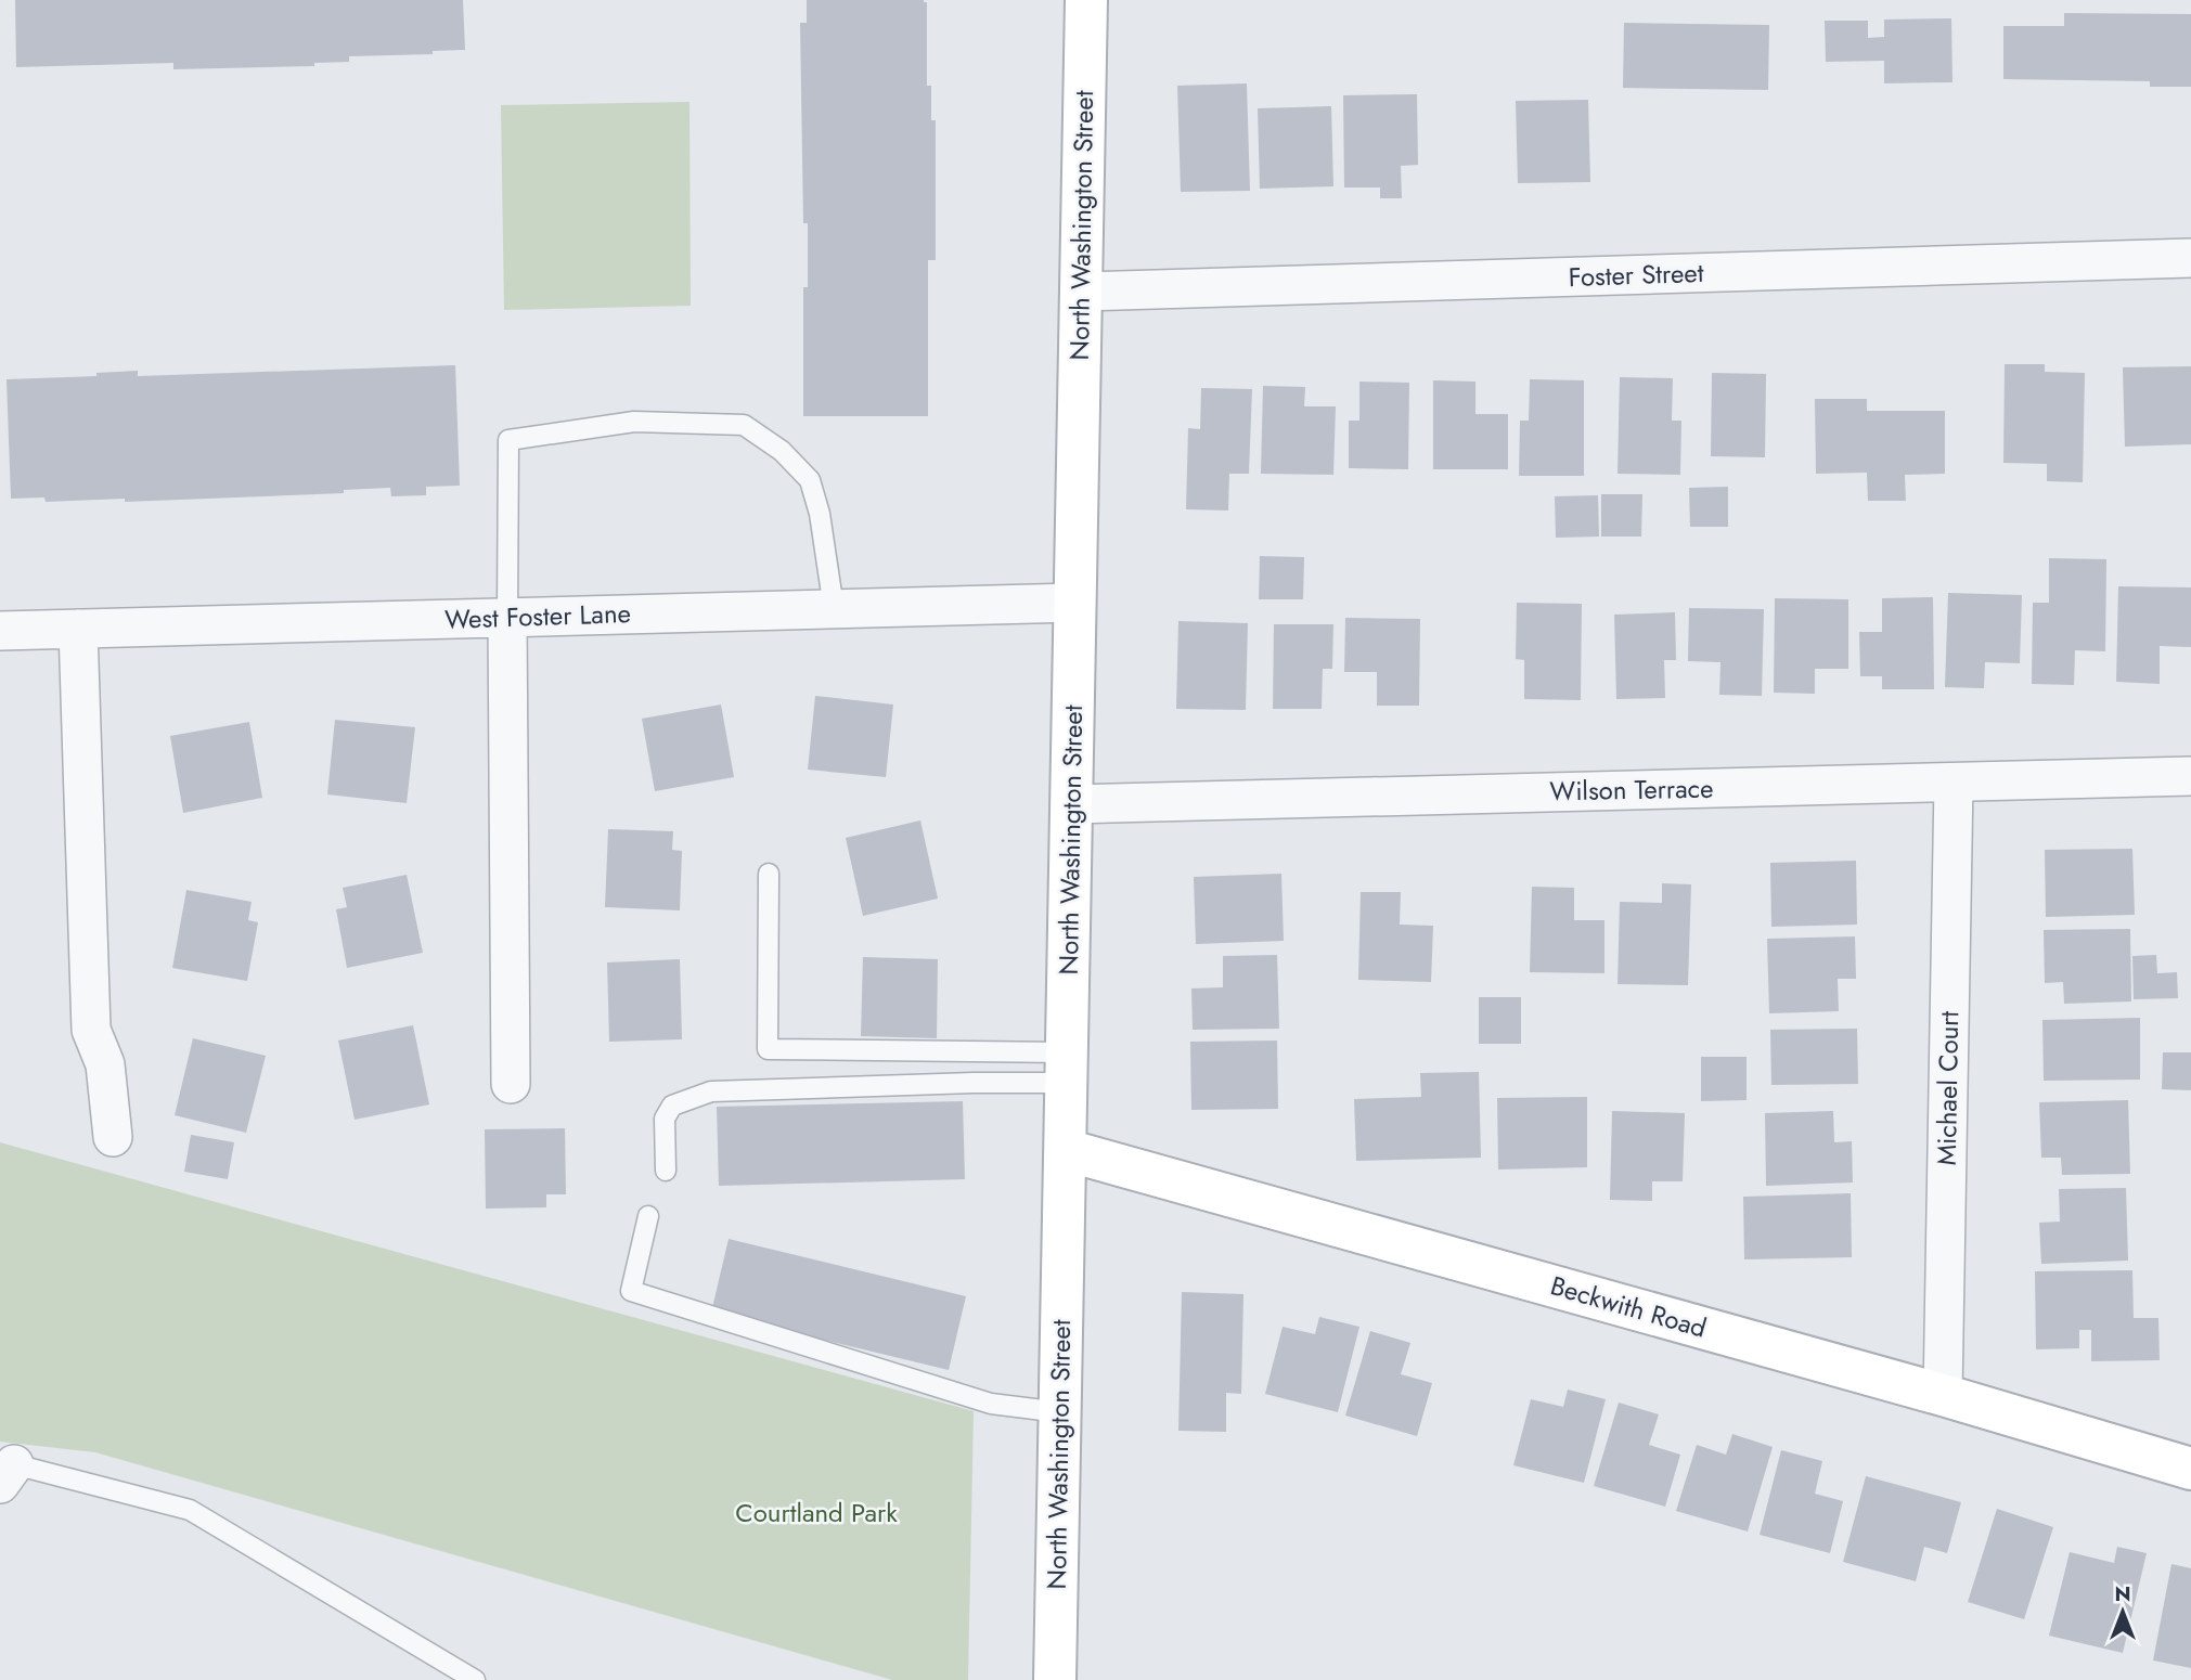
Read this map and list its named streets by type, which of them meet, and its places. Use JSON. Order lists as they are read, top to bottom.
{
  "streets": {
    "street": [
      "North Washington Street",
      "Foster Street",
      "West Foster Lane",
      "Wilson Terrace",
      "Michael Court",
      "Beckwith Road"
    ]
  },
  "crossings": [
    ["North Washington Street", "Foster Street"],
    ["North Washington Street", "West Foster Lane"],
    ["North Washington Street", "Wilson Terrace"],
    ["North Washington Street", "Beckwith Road"],
    ["Wilson Terrace", "Michael Court"],
    ["Michael Court", "Beckwith Road"]
  ],
  "parks": ["Courtland Park"],
  "north": "top"
}
